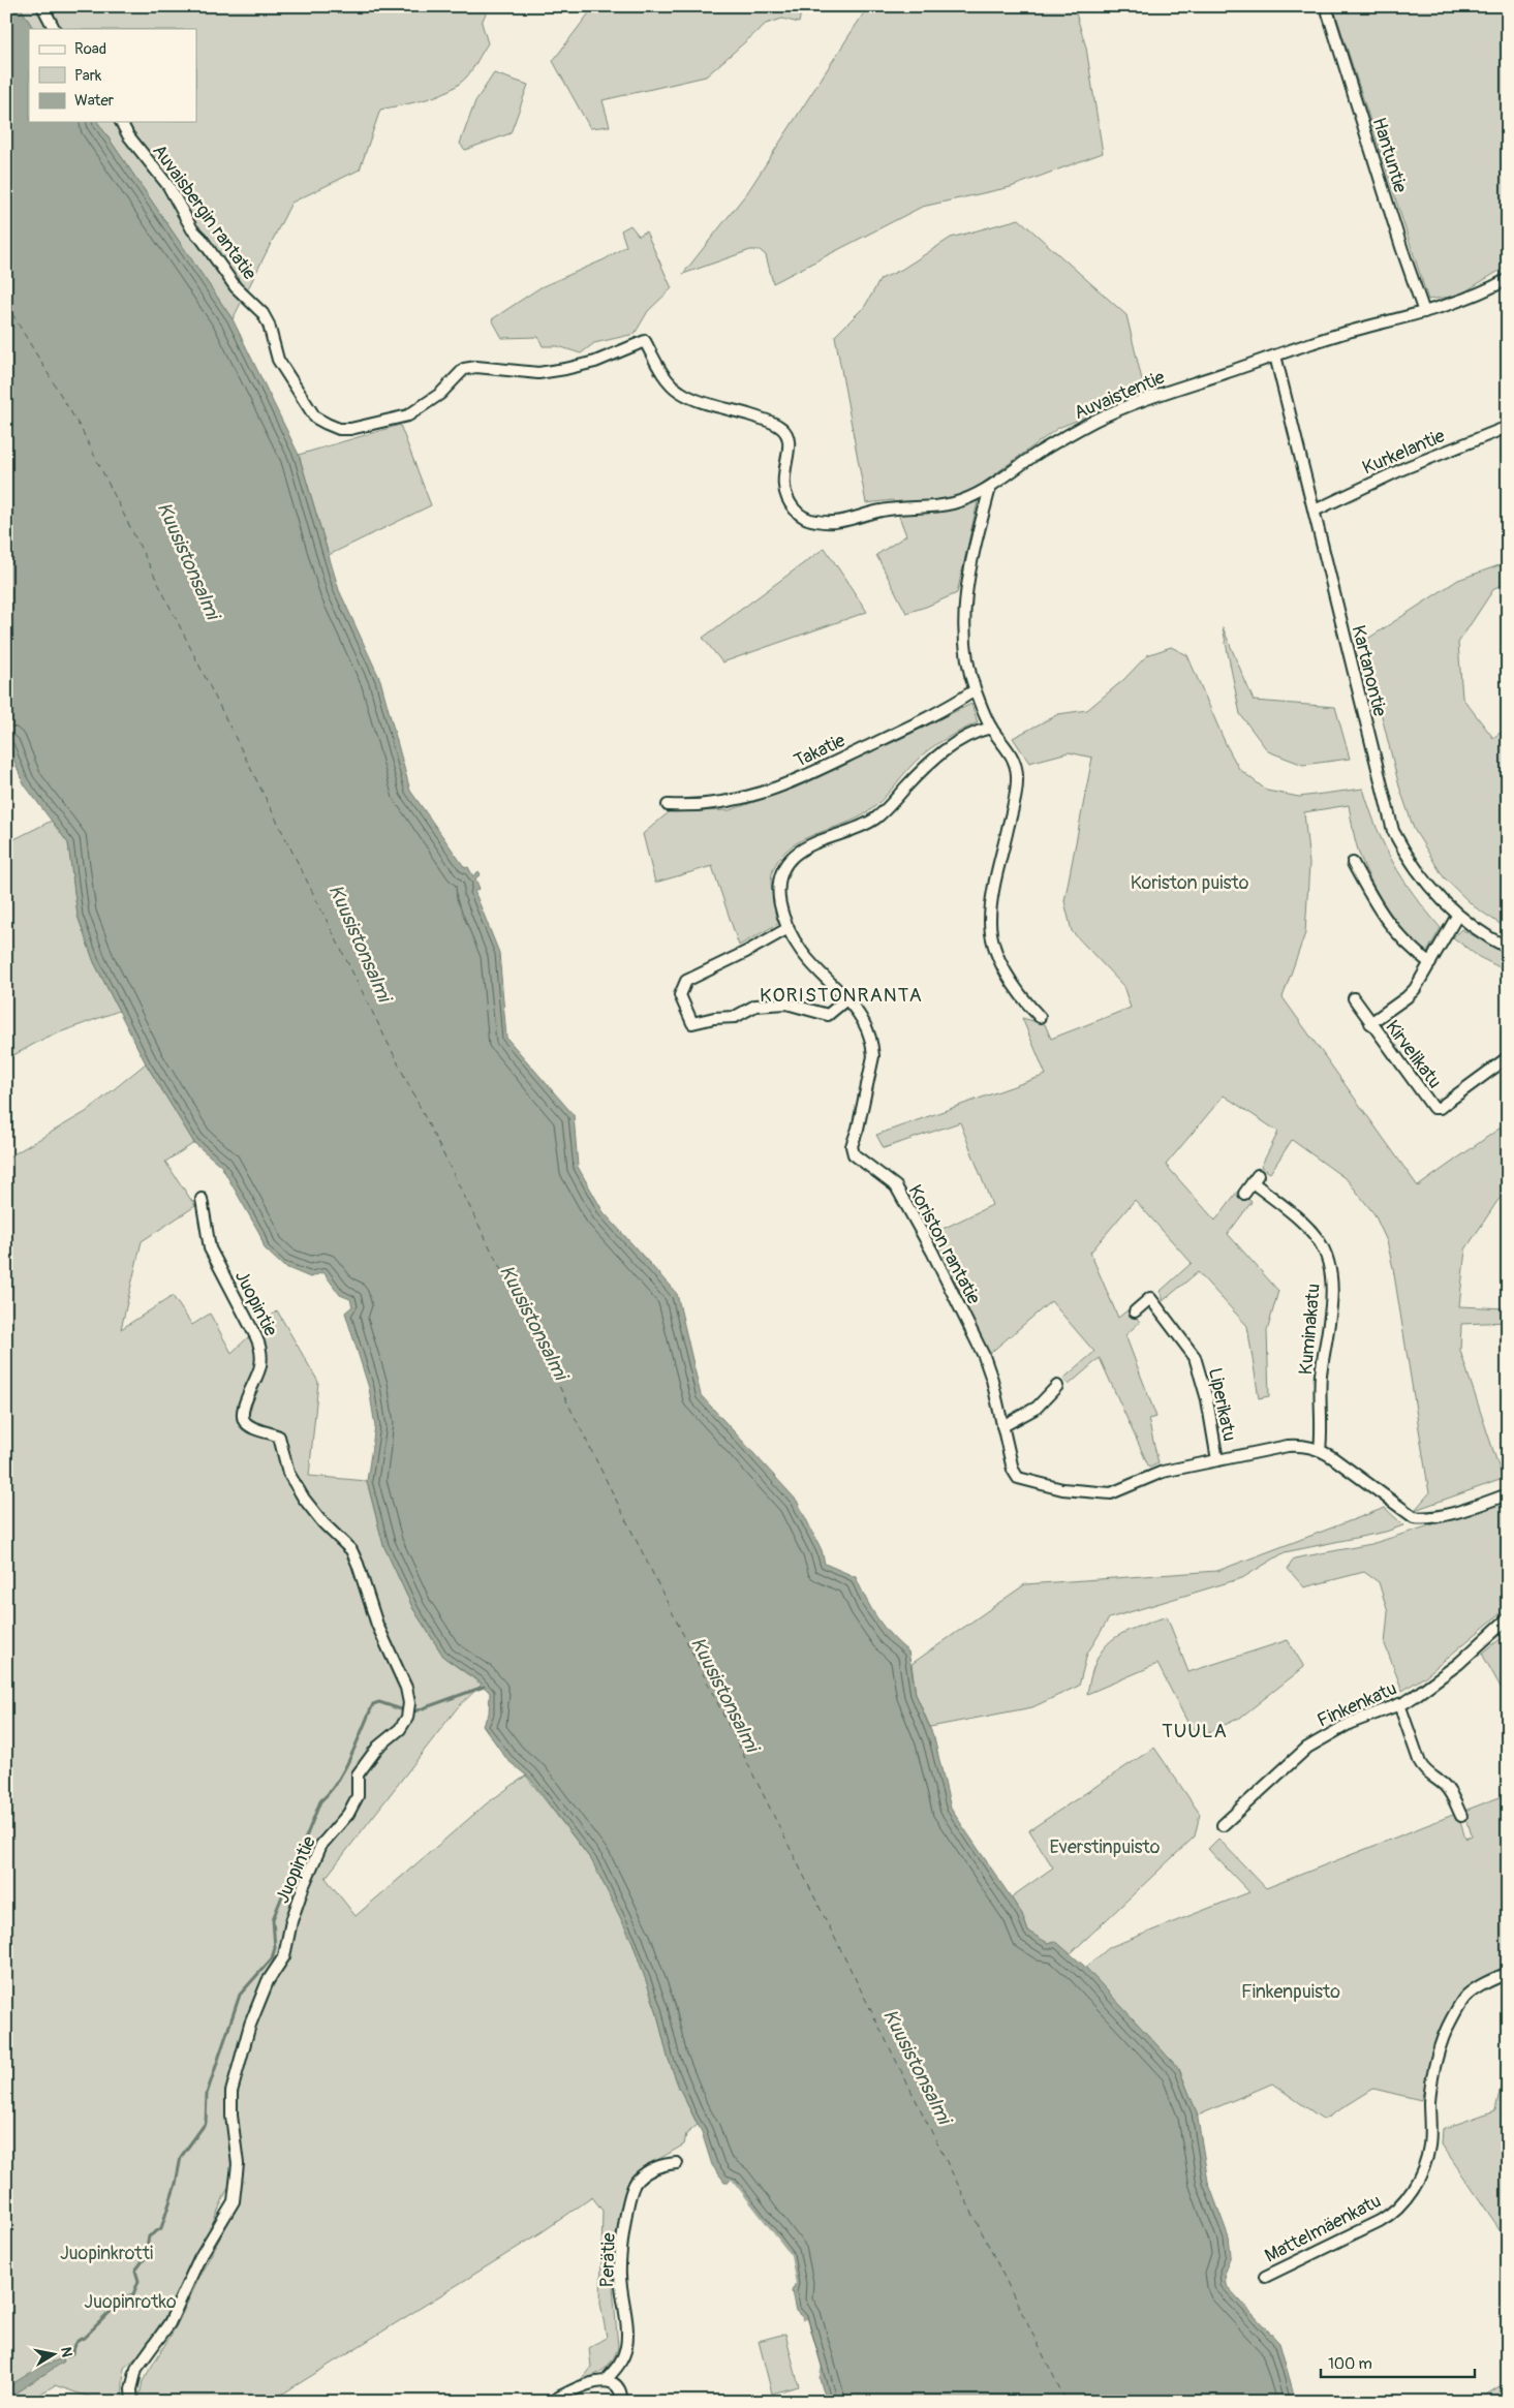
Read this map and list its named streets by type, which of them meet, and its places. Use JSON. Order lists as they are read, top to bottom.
{
  "streets": {
    "street": [
      "Hantuntie",
      "Auvaisbergin rantatie",
      "Auvaistentie",
      "Kurkelantie",
      "Kartanontie",
      "Takatie",
      "Kirvelikatu",
      "Koriston rantatie",
      "Juopintie",
      "Kuminakatu",
      "Liperikatu",
      "Finkenkatu",
      "Mattelmäenkatu",
      "Perätie"
    ]
  },
  "crossings": [
    ["Hantuntie", "Auvaistentie"],
    ["Auvaisbergin rantatie", "Auvaistentie"],
    ["Auvaistentie", "Kartanontie"],
    ["Kurkelantie", "Kartanontie"],
    ["Kartanontie", "Kirvelikatu"],
    ["Koriston rantatie", "Kuminakatu"],
    ["Koriston rantatie", "Liperikatu"]
  ],
  "districts": ["KORISTONRANTA", "TUULA"],
  "water": ["Kuusistonsalmi"],
  "parks": [
    "Koriston puisto",
    "Everstinpuisto",
    "Finkenpuisto",
    "Juopinkrotti",
    "Juopinrotko"
  ],
  "legend": ["Road", "Park", "Water"],
  "scale_bar": "100 m",
  "north": "right"
}
